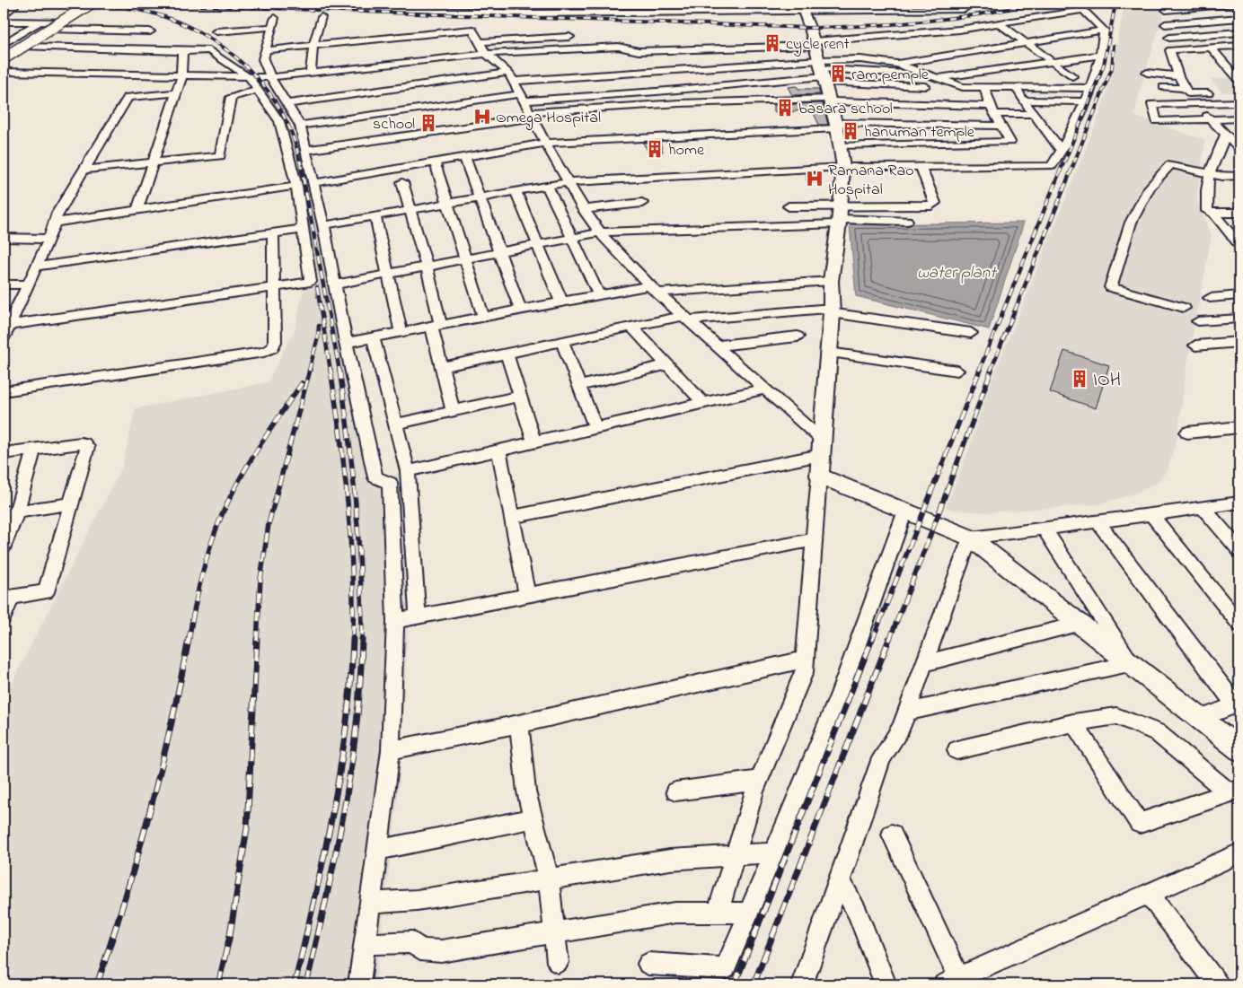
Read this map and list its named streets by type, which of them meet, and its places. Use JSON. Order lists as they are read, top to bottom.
{
  "water": ["water plant"],
  "places": {
    "building": [
      "cycle rent",
      "ram pemple",
      "basara school",
      "school",
      "hanuman temple",
      "home",
      "IOH"
    ],
    "hospital": ["Omega Hospital", "Ramana Rao Hospital"]
  }
}
